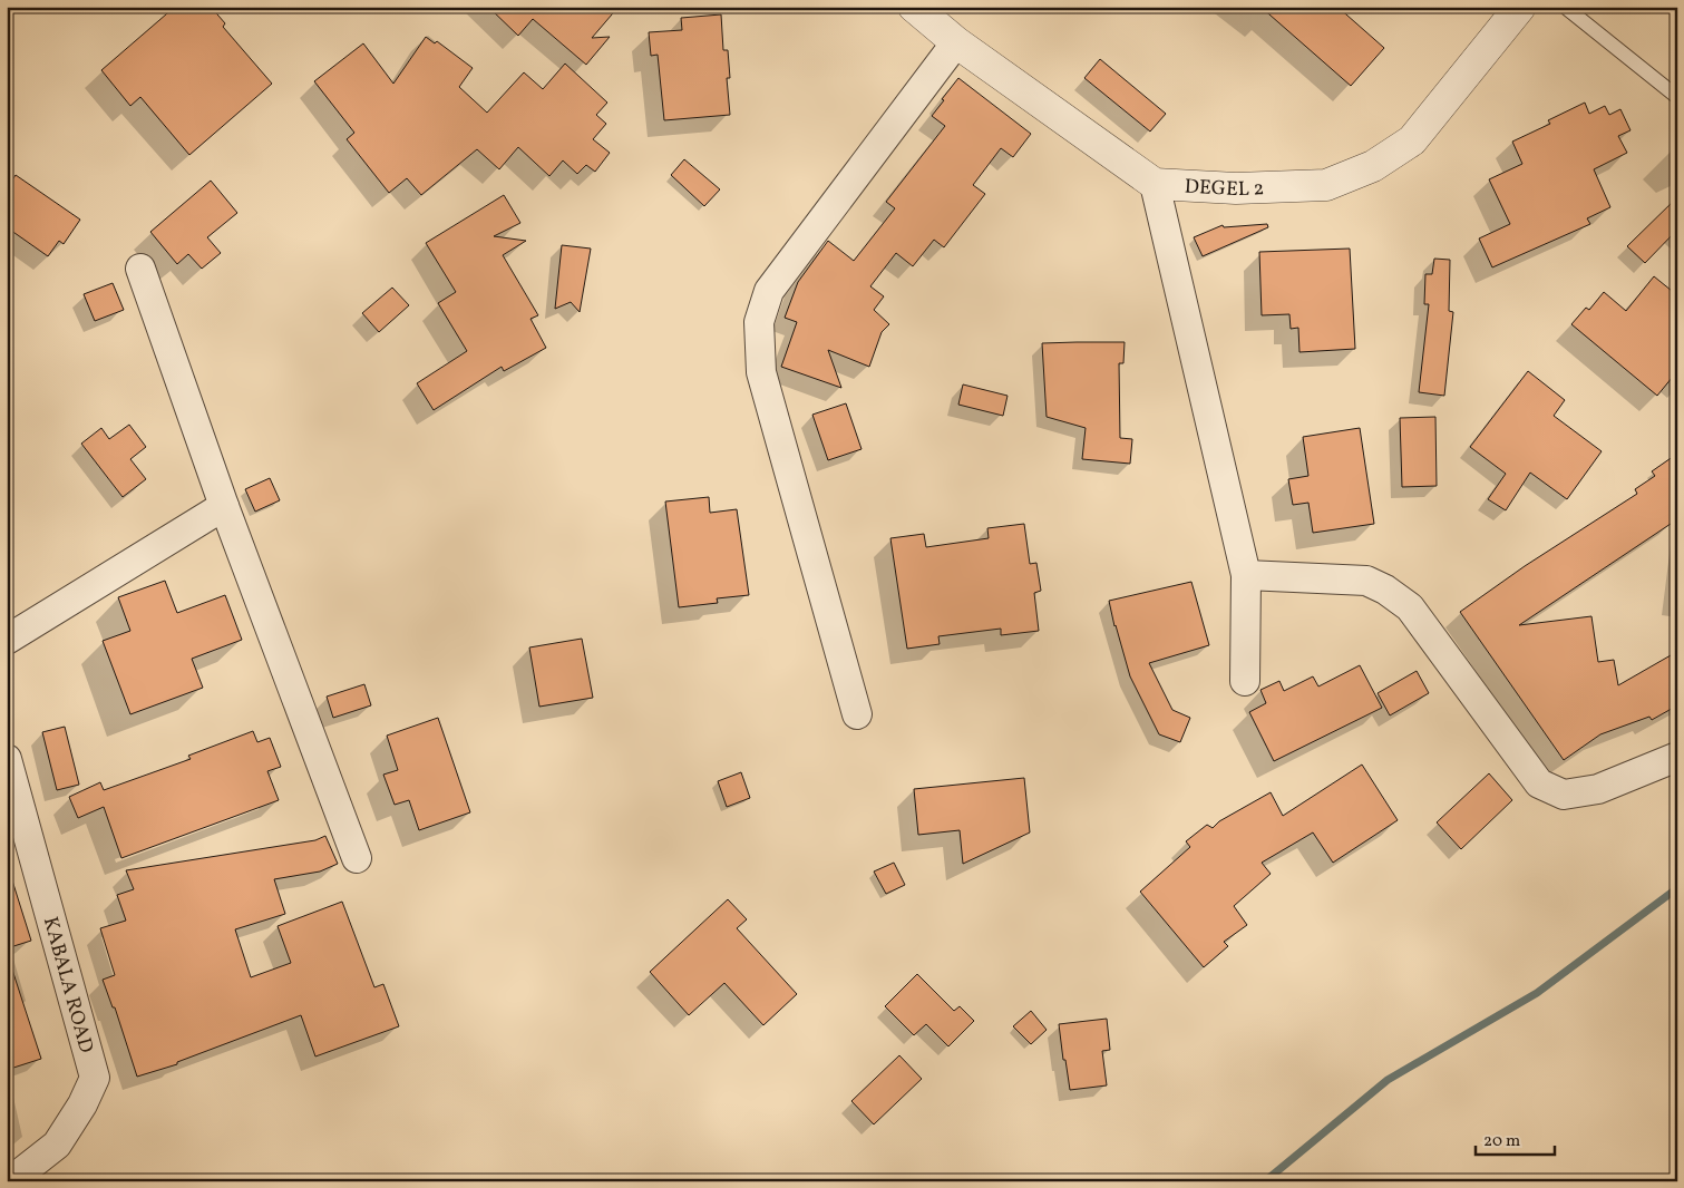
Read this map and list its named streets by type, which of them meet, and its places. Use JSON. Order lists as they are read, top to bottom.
{
  "streets": {
    "street": ["DEGEL 2", "KABALA ROAD"]
  },
  "scale_bar": "20 m"
}
